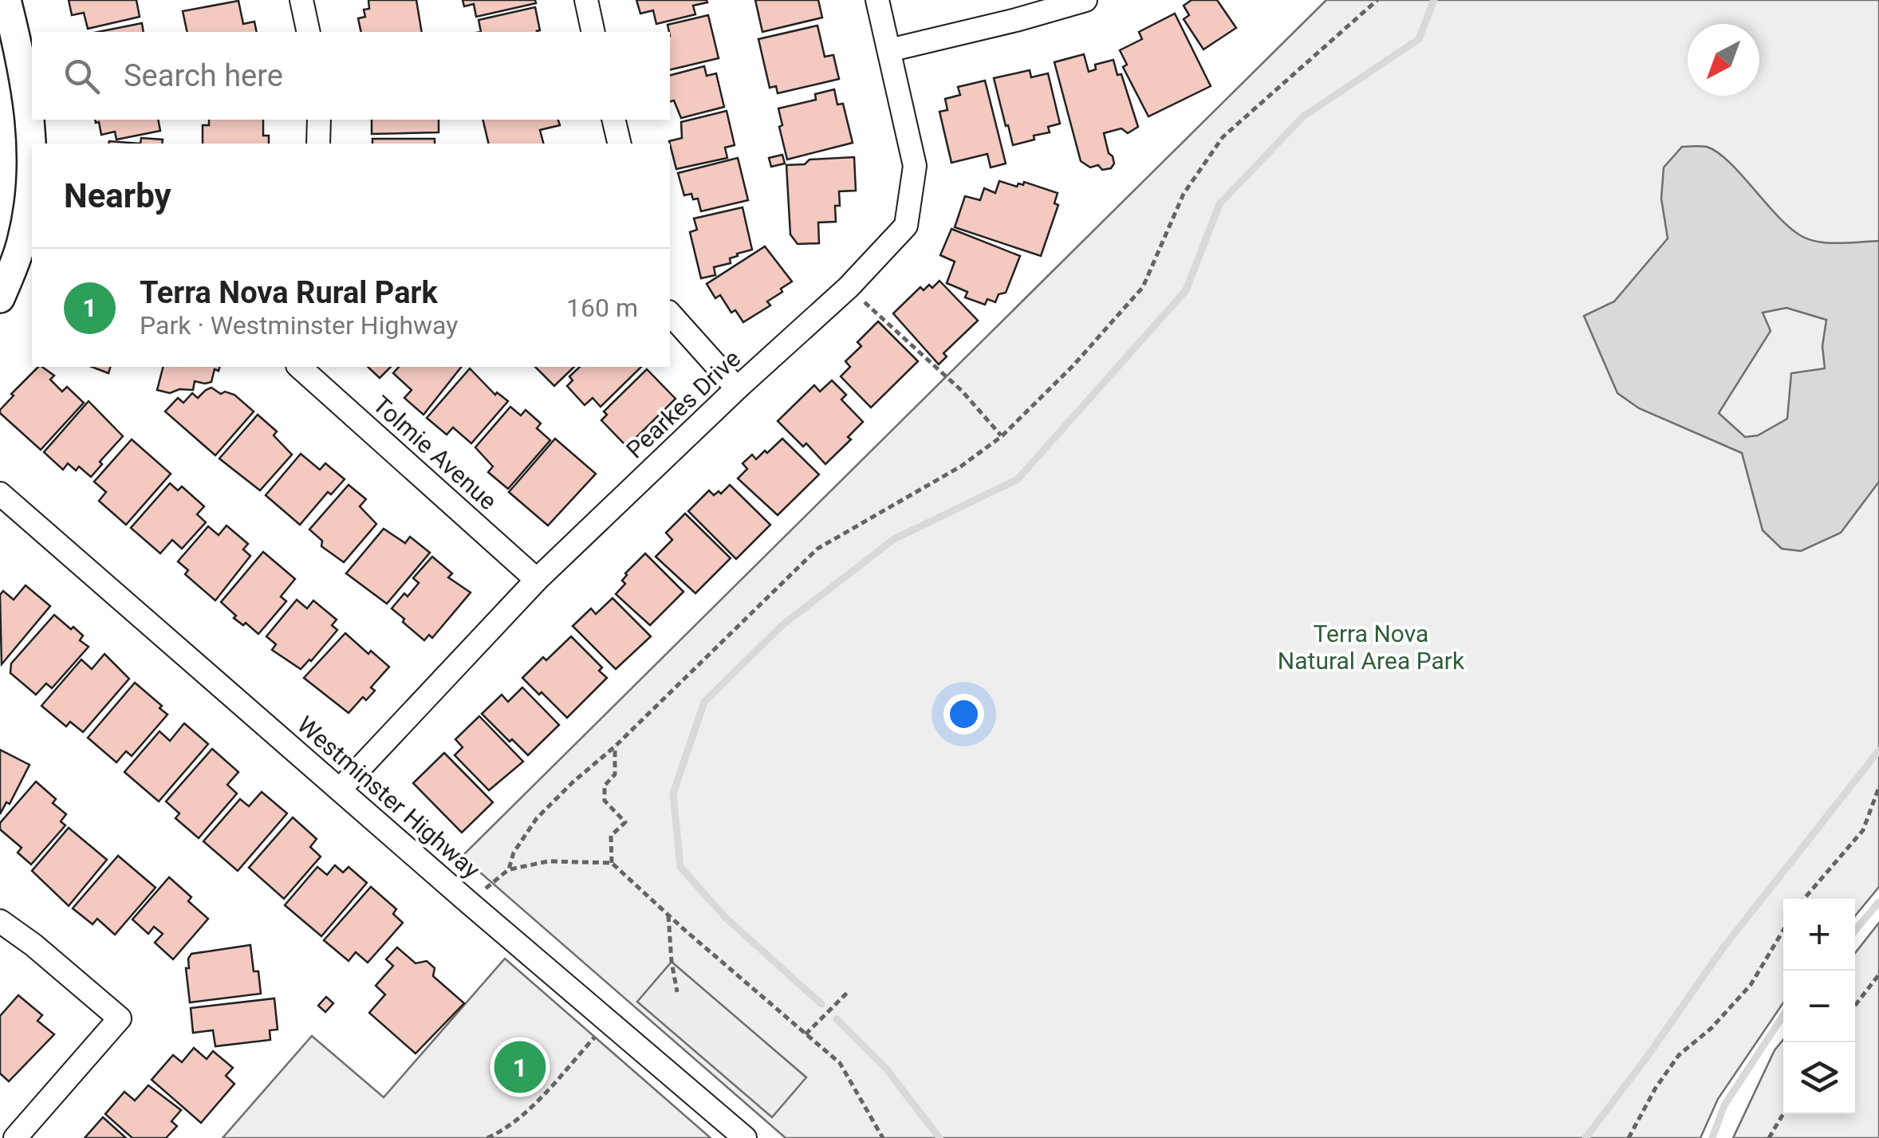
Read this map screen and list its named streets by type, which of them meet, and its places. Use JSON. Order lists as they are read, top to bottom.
{
  "streets": {
    "street": ["Pearkes Drive", "Tolmie Avenue", "Westminster Highway"]
  },
  "crossings": [
    ["Pearkes Drive", "Tolmie Avenue"],
    ["Pearkes Drive", "Westminster Highway"]
  ],
  "parks": ["Terra Nova Natural Area Park"],
  "north": "bottom left",
  "page": {
    "search": "Search here",
    "heading": "Nearby",
    "list": [
      {
        "mark": "1",
        "name": "Terra Nova Rural Park",
        "note": "Park · Westminster Highway",
        "value": "160 m"
      }
    ],
    "map_buttons": ["+", "−"],
    "pins": "1"
  }
}
